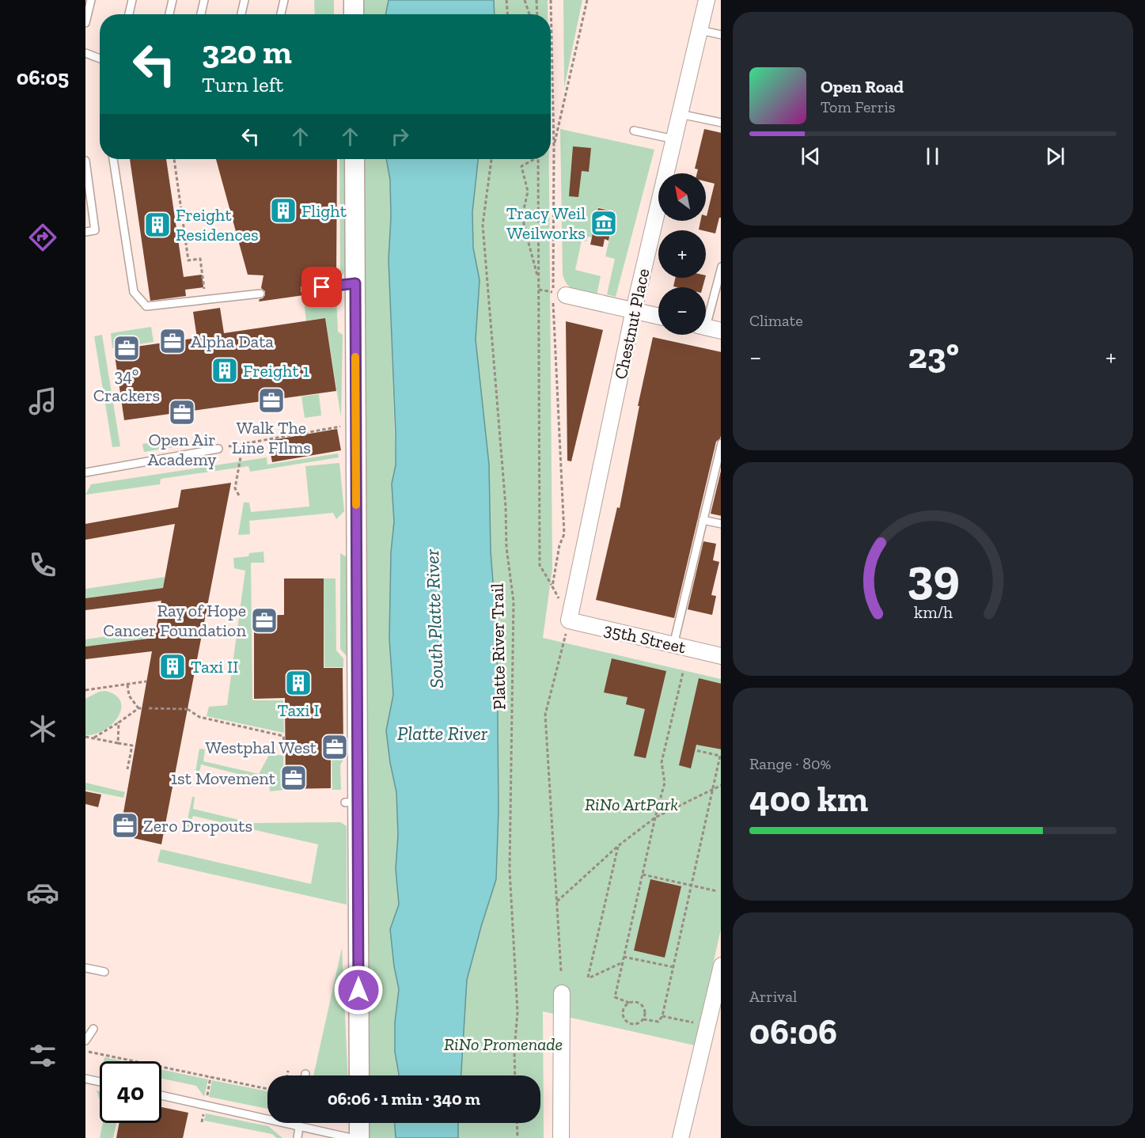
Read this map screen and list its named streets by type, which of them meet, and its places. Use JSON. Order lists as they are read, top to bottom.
{
  "streets": {
    "street": ["Chestnut Place", "35th Street"],
    "path": ["Platte River Trail"]
  },
  "crossings": [
    ["Chestnut Place", "35th Street"]
  ],
  "water": ["South Platte River", "Platte River"],
  "parks": ["RiNo ArtPark", "RiNo Promenade"],
  "places": {
    "building": [
      "Flight",
      "Freight Residences",
      "Freight 1",
      "Taxi II",
      "Taxi I"
    ],
    "museum": ["Tracy Weil Weilworks"],
    "office": [
      "Alpha Data",
      "34° Crackers",
      "Walk The Line FIlms",
      "Open Air Academy",
      "Ray of Hope Cancer Foundation",
      "Westphal West",
      "1st Movement",
      "Zero Dropouts"
    ]
  },
  "north": "top left",
  "page": {
    "tabs": "06:05",
    "turn": ["320 m", "Turn left"],
    "song": ["Open Road", "Tom Ferris"],
    "map_buttons": ["+", "−"],
    "tile": [
      "Climate",
      ["Range · 80%", "400 km"],
      ["Arrival", "06:06"]
    ],
    "heat": ["−", "23°", "+"],
    "limit": "40",
    "trip": "06:06 · 1 min · 340 m",
    "gauge": ["39", "km/h"]
  }
}
